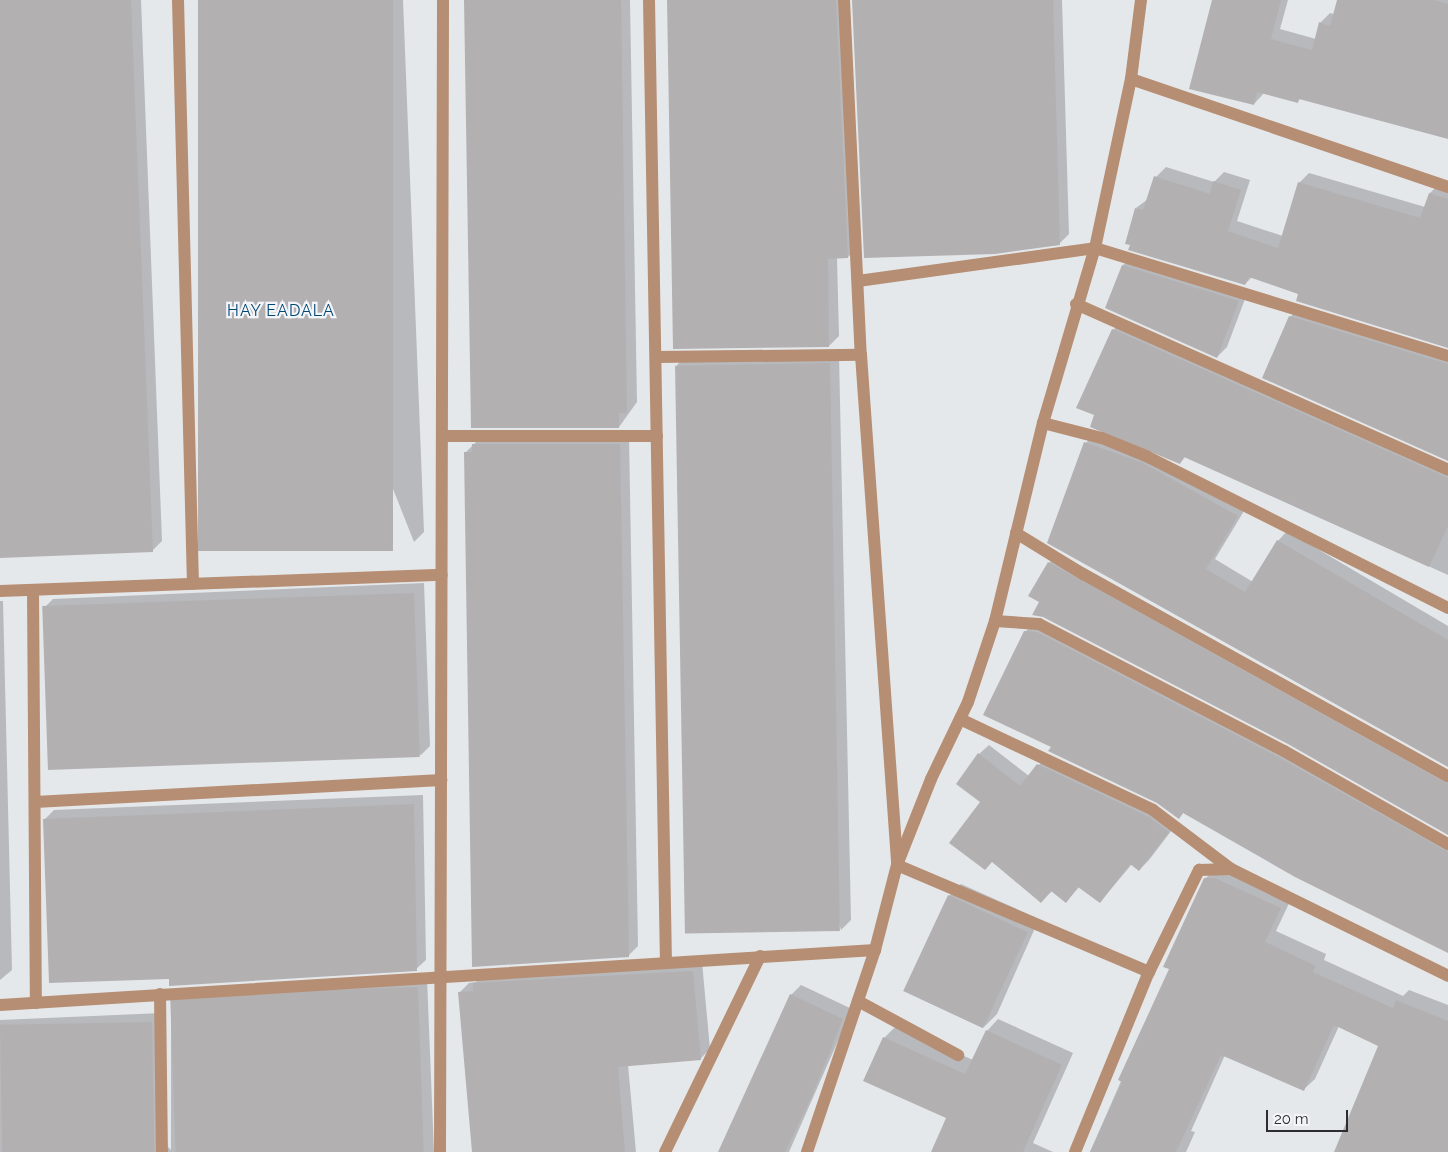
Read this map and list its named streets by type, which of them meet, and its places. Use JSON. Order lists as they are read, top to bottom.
{
  "districts": ["HAY EADALA"],
  "scale_bar": "20 m"
}
